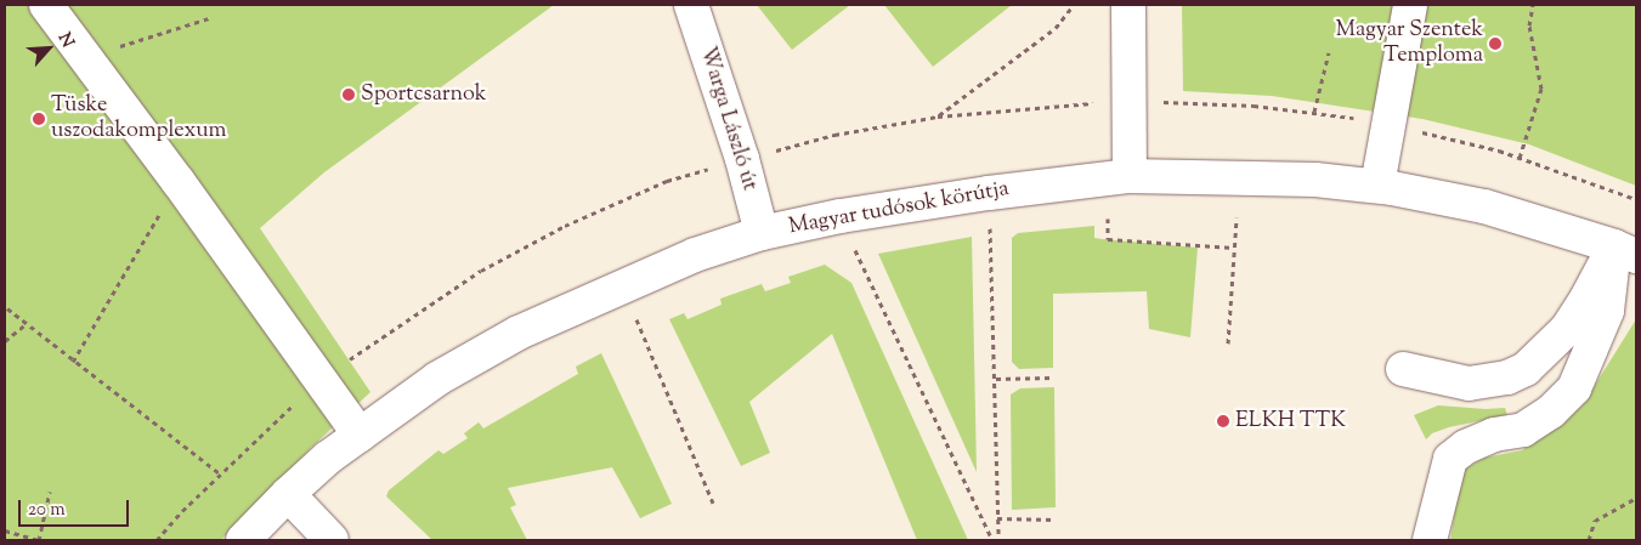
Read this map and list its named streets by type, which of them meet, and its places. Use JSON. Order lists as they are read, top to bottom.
{
  "streets": {
    "street": ["Warga László út", "Magyar tudósok körútja"]
  },
  "crossings": [
    ["Warga László út", "Magyar tudósok körútja"]
  ],
  "places": [
    "Magyar Szentek Temploma",
    "Sportcsarnok",
    "Tüske uszodakomplexum",
    "ELKH TTK"
  ],
  "scale_bar": "20 m",
  "north": "top right"
}
